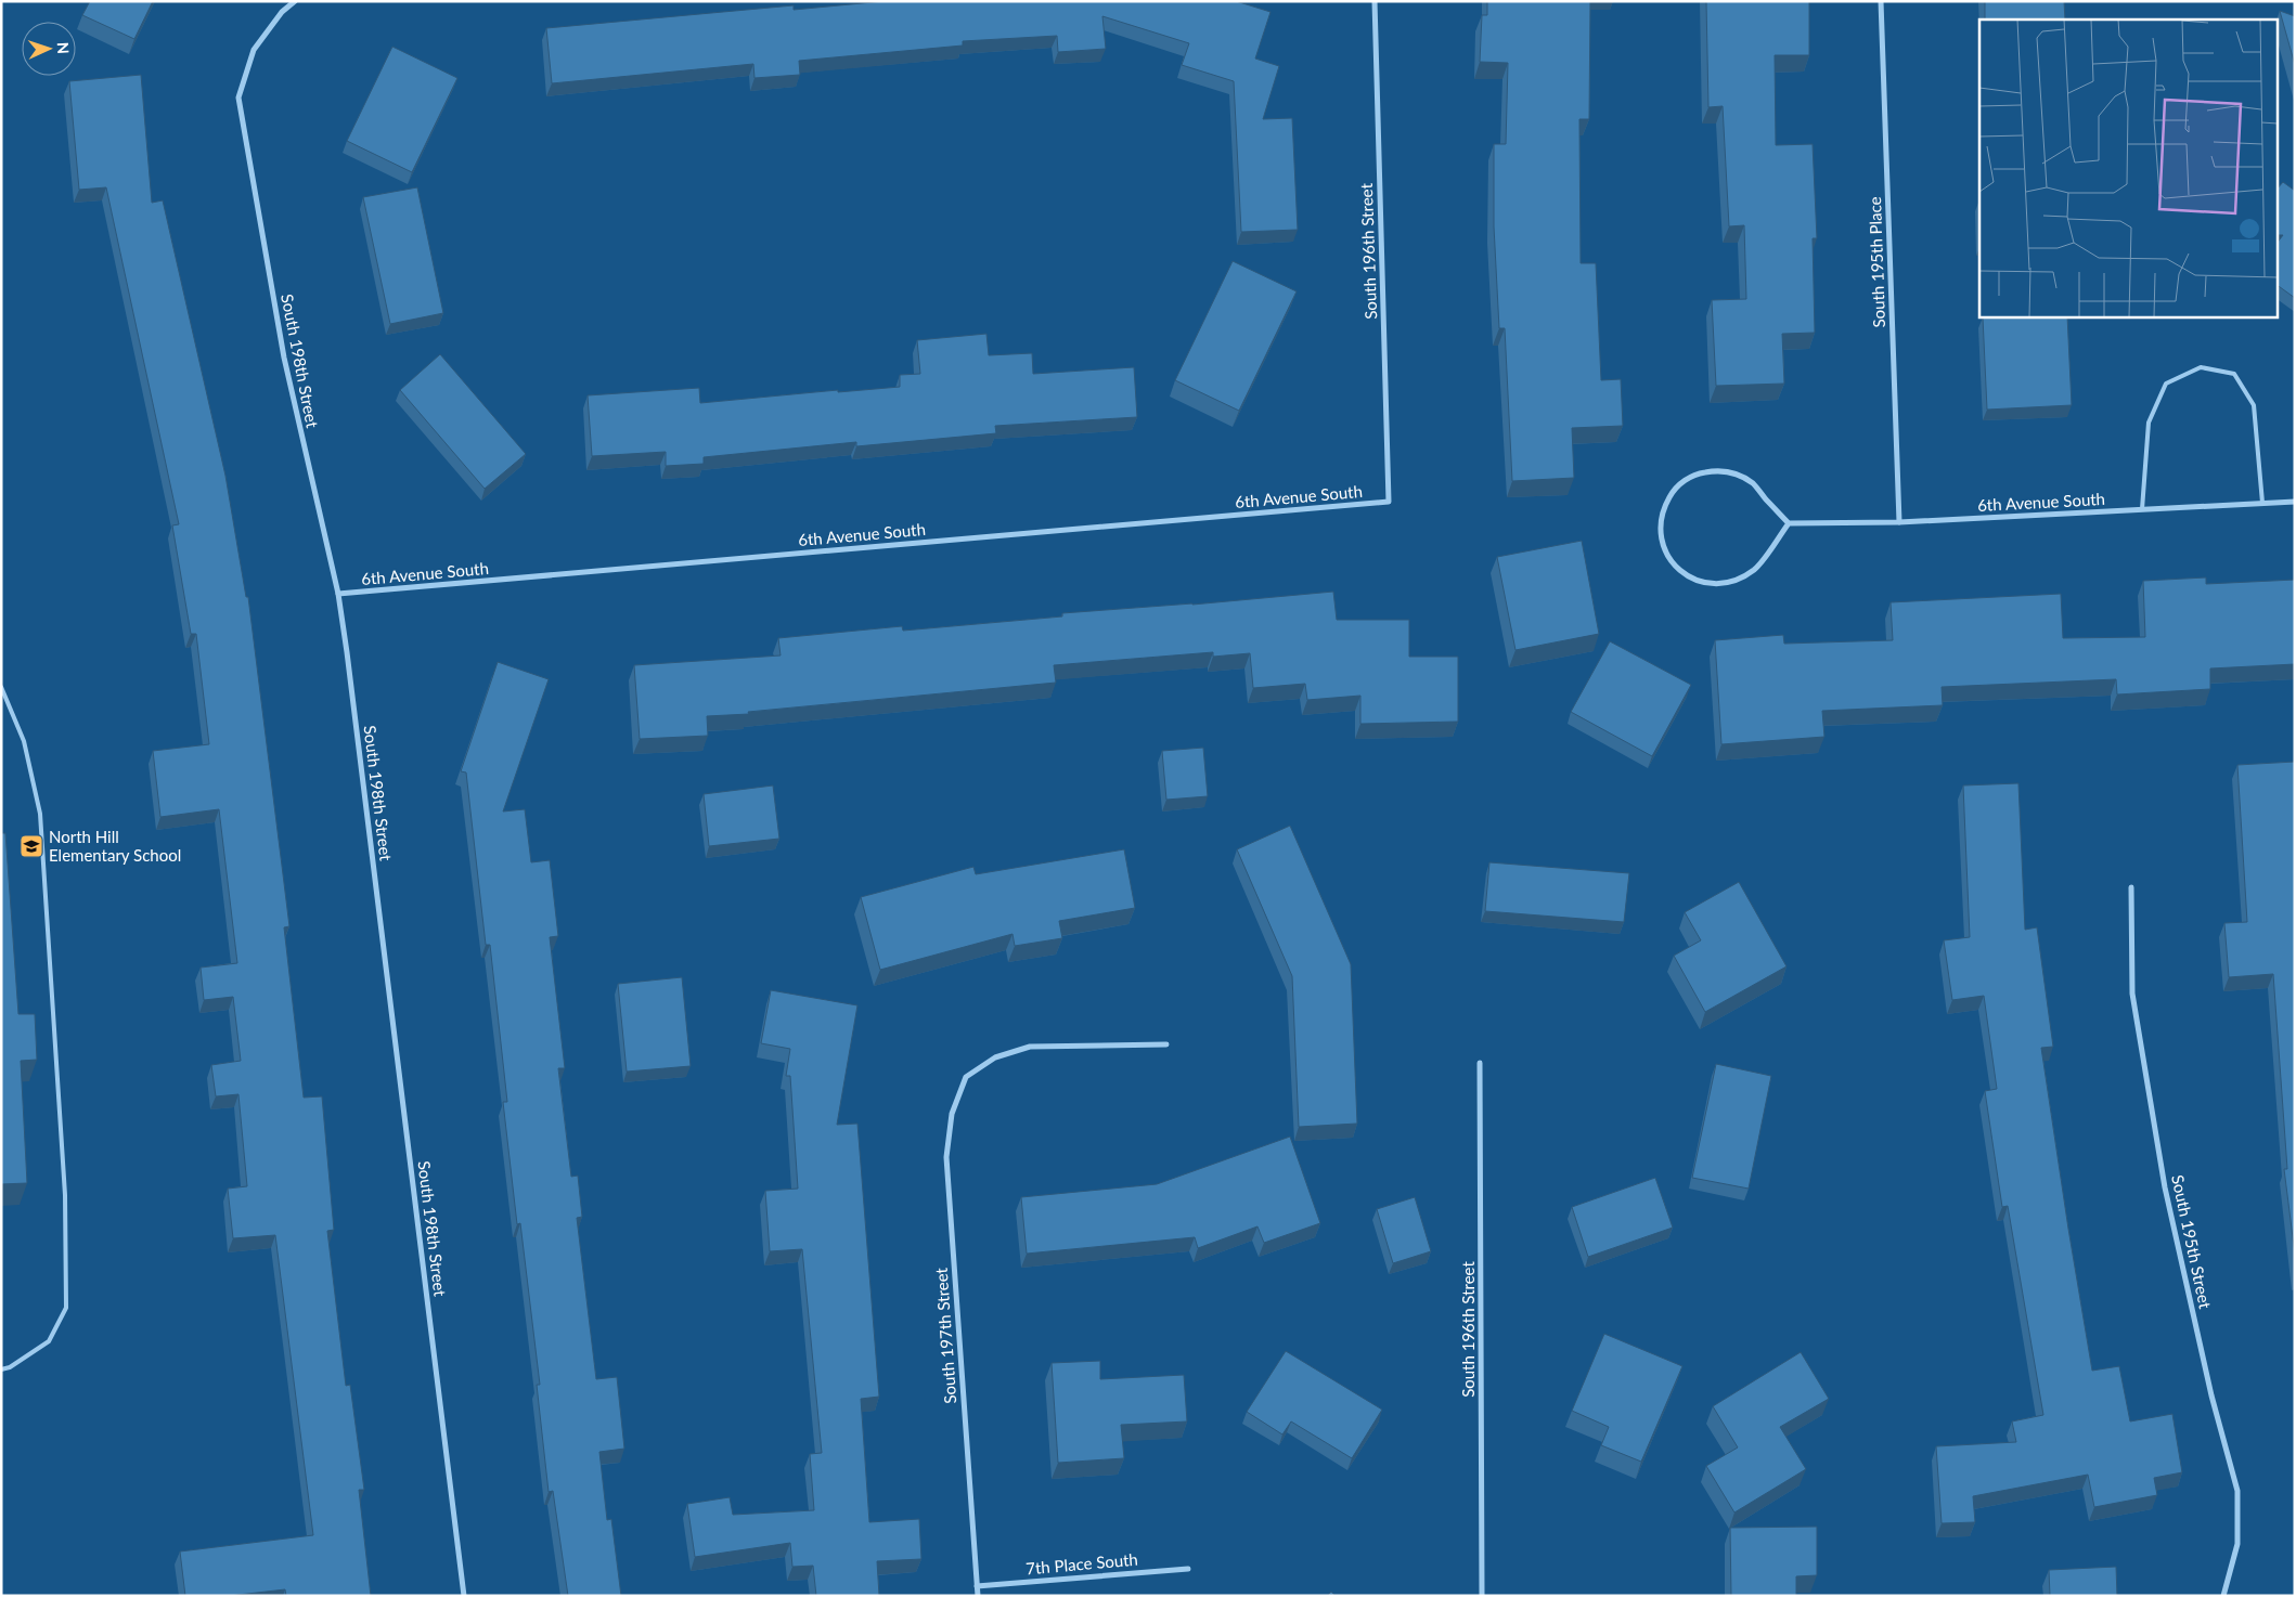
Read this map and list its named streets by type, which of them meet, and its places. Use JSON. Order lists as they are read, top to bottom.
{
  "streets": {
    "street": [
      "South 196th Street",
      "South 195th Place",
      "South 198th Street",
      "6th Avenue South",
      "South 195th Street",
      "South 197th Street",
      "7th Place South"
    ]
  },
  "crossings": [
    ["South 196th Street", "6th Avenue South"],
    ["South 195th Place", "6th Avenue South"],
    ["South 198th Street", "6th Avenue South"],
    ["South 197th Street", "7th Place South"]
  ],
  "places": {
    "school or university": ["North Hill Elementary School"]
  },
  "north": "right"
}
